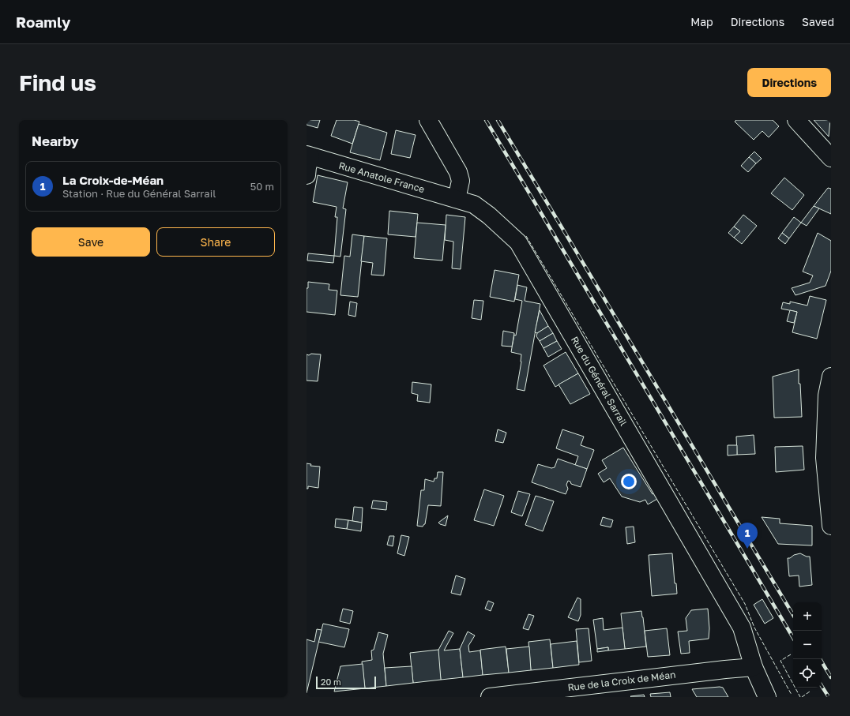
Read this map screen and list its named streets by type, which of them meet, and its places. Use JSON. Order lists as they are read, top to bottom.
{
  "streets": {
    "street": ["Rue Anatole France", "Rue du Général Sarrail", "Rue de la Croix de Méan"]
  },
  "crossings": [
    ["Rue Anatole France", "Rue du Général Sarrail"],
    ["Rue du Général Sarrail", "Rue de la Croix de Méan"]
  ],
  "scale_bar": "20 m",
  "page": {
    "header": "Roamly",
    "nav": ["Map", "Directions", "Saved"],
    "buttons": [
      "Directions",
      ["Save", "Share"]
    ],
    "title": "Find us",
    "heading": "Nearby",
    "list": [
      {
        "mark": "1",
        "name": "La Croix-de-Méan",
        "note": "Station · Rue du Général Sarrail",
        "value": "50 m"
      }
    ],
    "pins": "1",
    "map_buttons": ["+", "−"],
    "scale": "20 m"
  }
}
